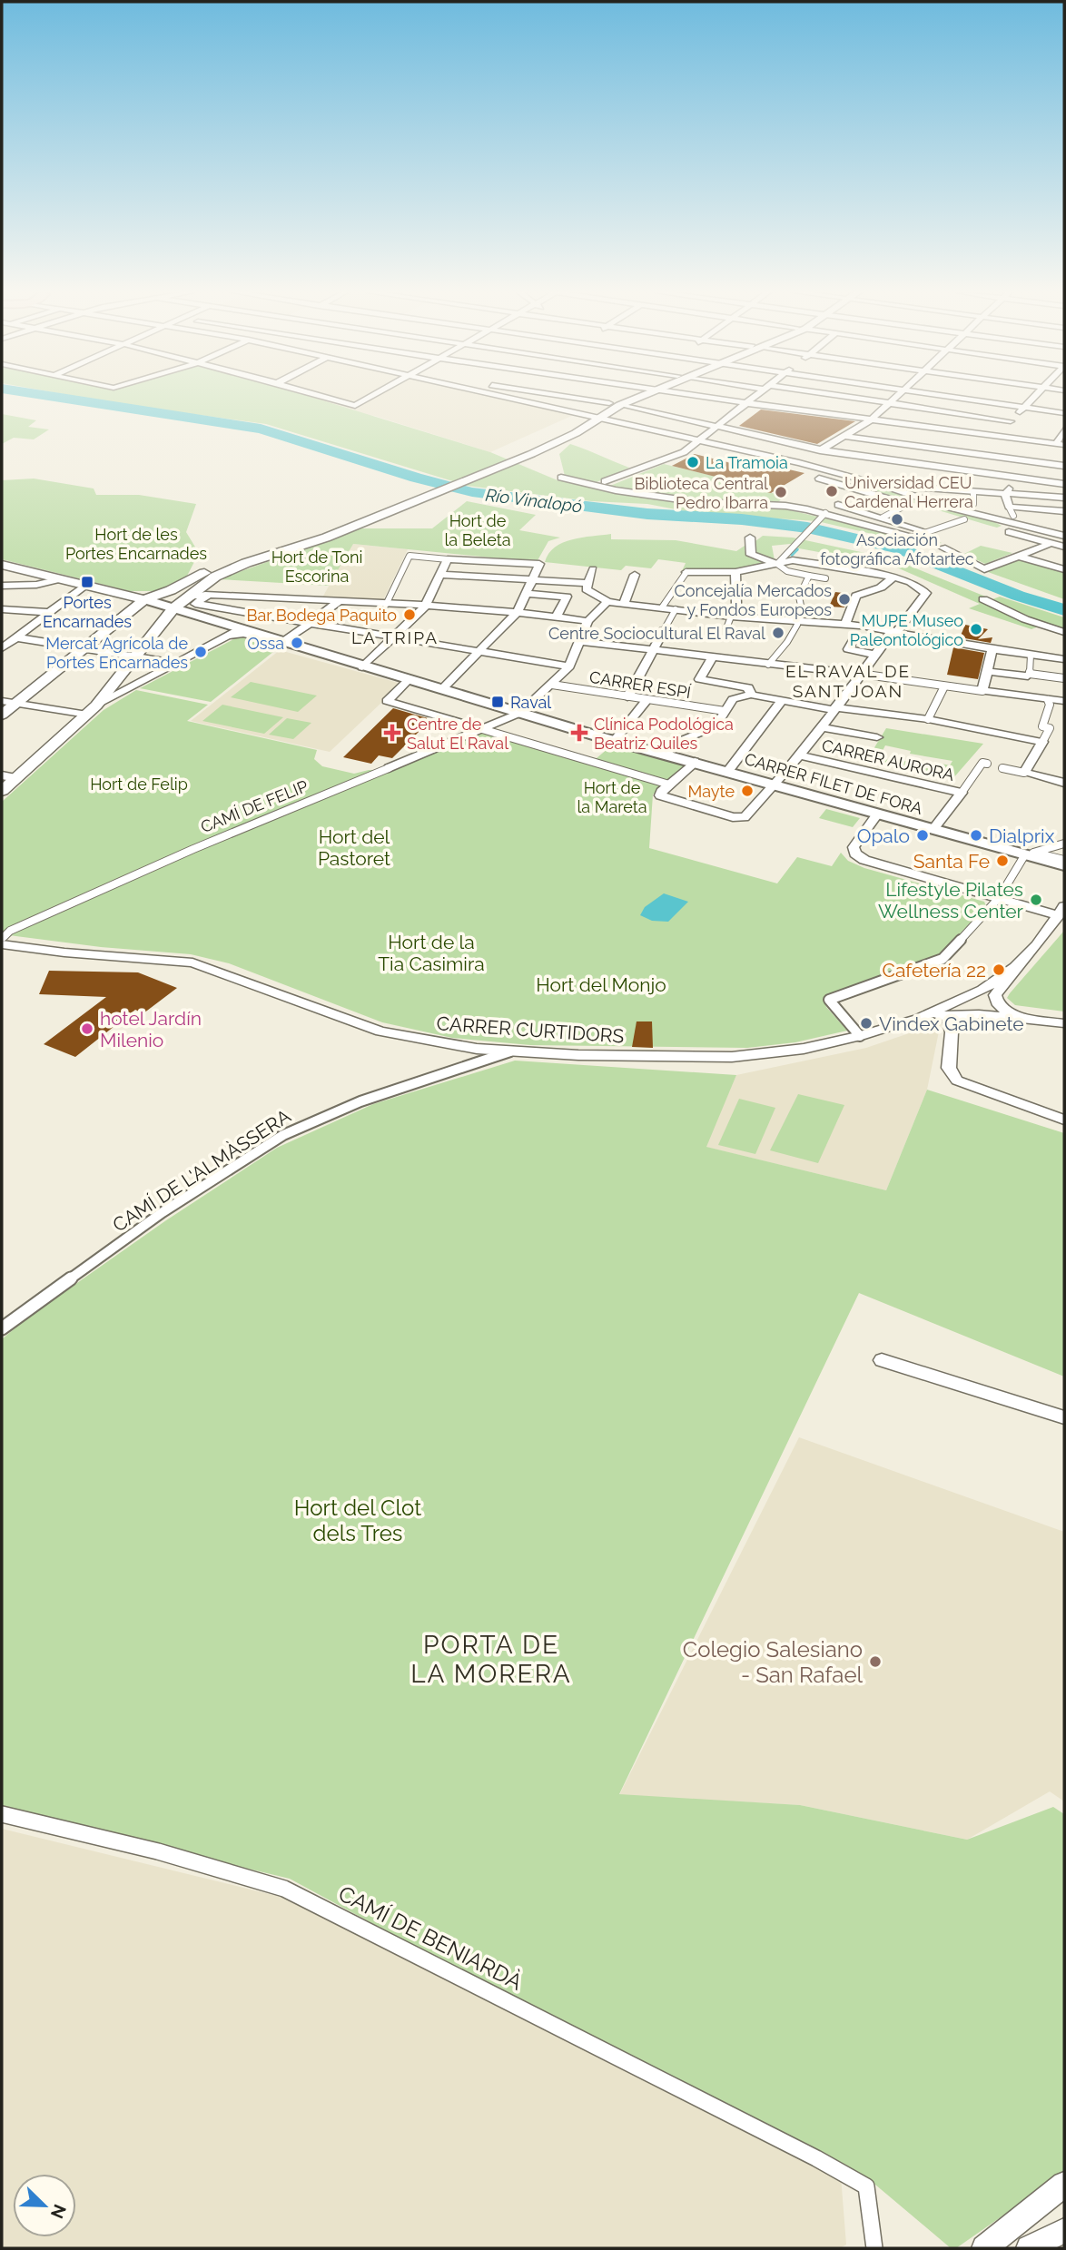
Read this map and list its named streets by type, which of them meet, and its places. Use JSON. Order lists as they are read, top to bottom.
{
  "streets": {
    "street": [
      "CARRER ESPÍ",
      "CARRER AURORA",
      "CARRER FILET DE FORA",
      "CAMÍ DE FELIP",
      "CARRER CURTIDORS",
      "CAMÍ DE L'ALMÀSSERA",
      "CAMÍ DE BENIARDÀ"
    ]
  },
  "crossings": [
    ["CARRER ESPÍ", "CAMÍ DE FELIP"],
    ["CARRER AURORA", "CARRER FILET DE FORA"],
    ["CARRER FILET DE FORA", "CAMÍ DE FELIP"],
    ["CAMÍ DE FELIP", "CARRER CURTIDORS"],
    ["CARRER CURTIDORS", "CAMÍ DE L'ALMÀSSERA"]
  ],
  "districts": ["LA TRIPA", "EL RAVAL DE SANT JOAN", "PORTA DE LA MORERA"],
  "water": ["Río Vinalopó"],
  "parks": [
    "Hort de la Beleta",
    "Hort de les Portes Encarnades",
    "Hort de Toni Escorina",
    "Hort de Felip",
    "Hort de la Mareta",
    "Hort del Pastoret",
    "Hort de la Tia Casimira",
    "Hort del Monjo",
    "Hort del Clot dels Tres"
  ],
  "places": {
    "other": [
      "La Tramoia",
      "Universidad CEU Cardenal Herrera",
      "Biblioteca Central Pedro Ibarra",
      "Asociación fotográfica Afotartec",
      "Concejalía Mercados y Fondos Europeos",
      "Bar Bodega Paquito",
      "MUPE Museo Paleontológico",
      "Centre Sociocultural El Raval",
      "Ossa",
      "Mercat Agrícola de Portes Encarnades",
      "Mayte",
      "Opalo",
      "Dialprix",
      "Santa Fe",
      "Lifestyle Pilates Wellness Center",
      "Cafetería 22",
      "Vindex Gabinete",
      "hotel Jardín Milenio",
      "Colegio Salesiano - San Rafael"
    ],
    "transit": ["Portes Encarnades", "Raval"],
    "health": ["Centre de Salut El Raval", "Clínica Podológica Beatriz Quiles"]
  },
  "north": "bottom right"
}
